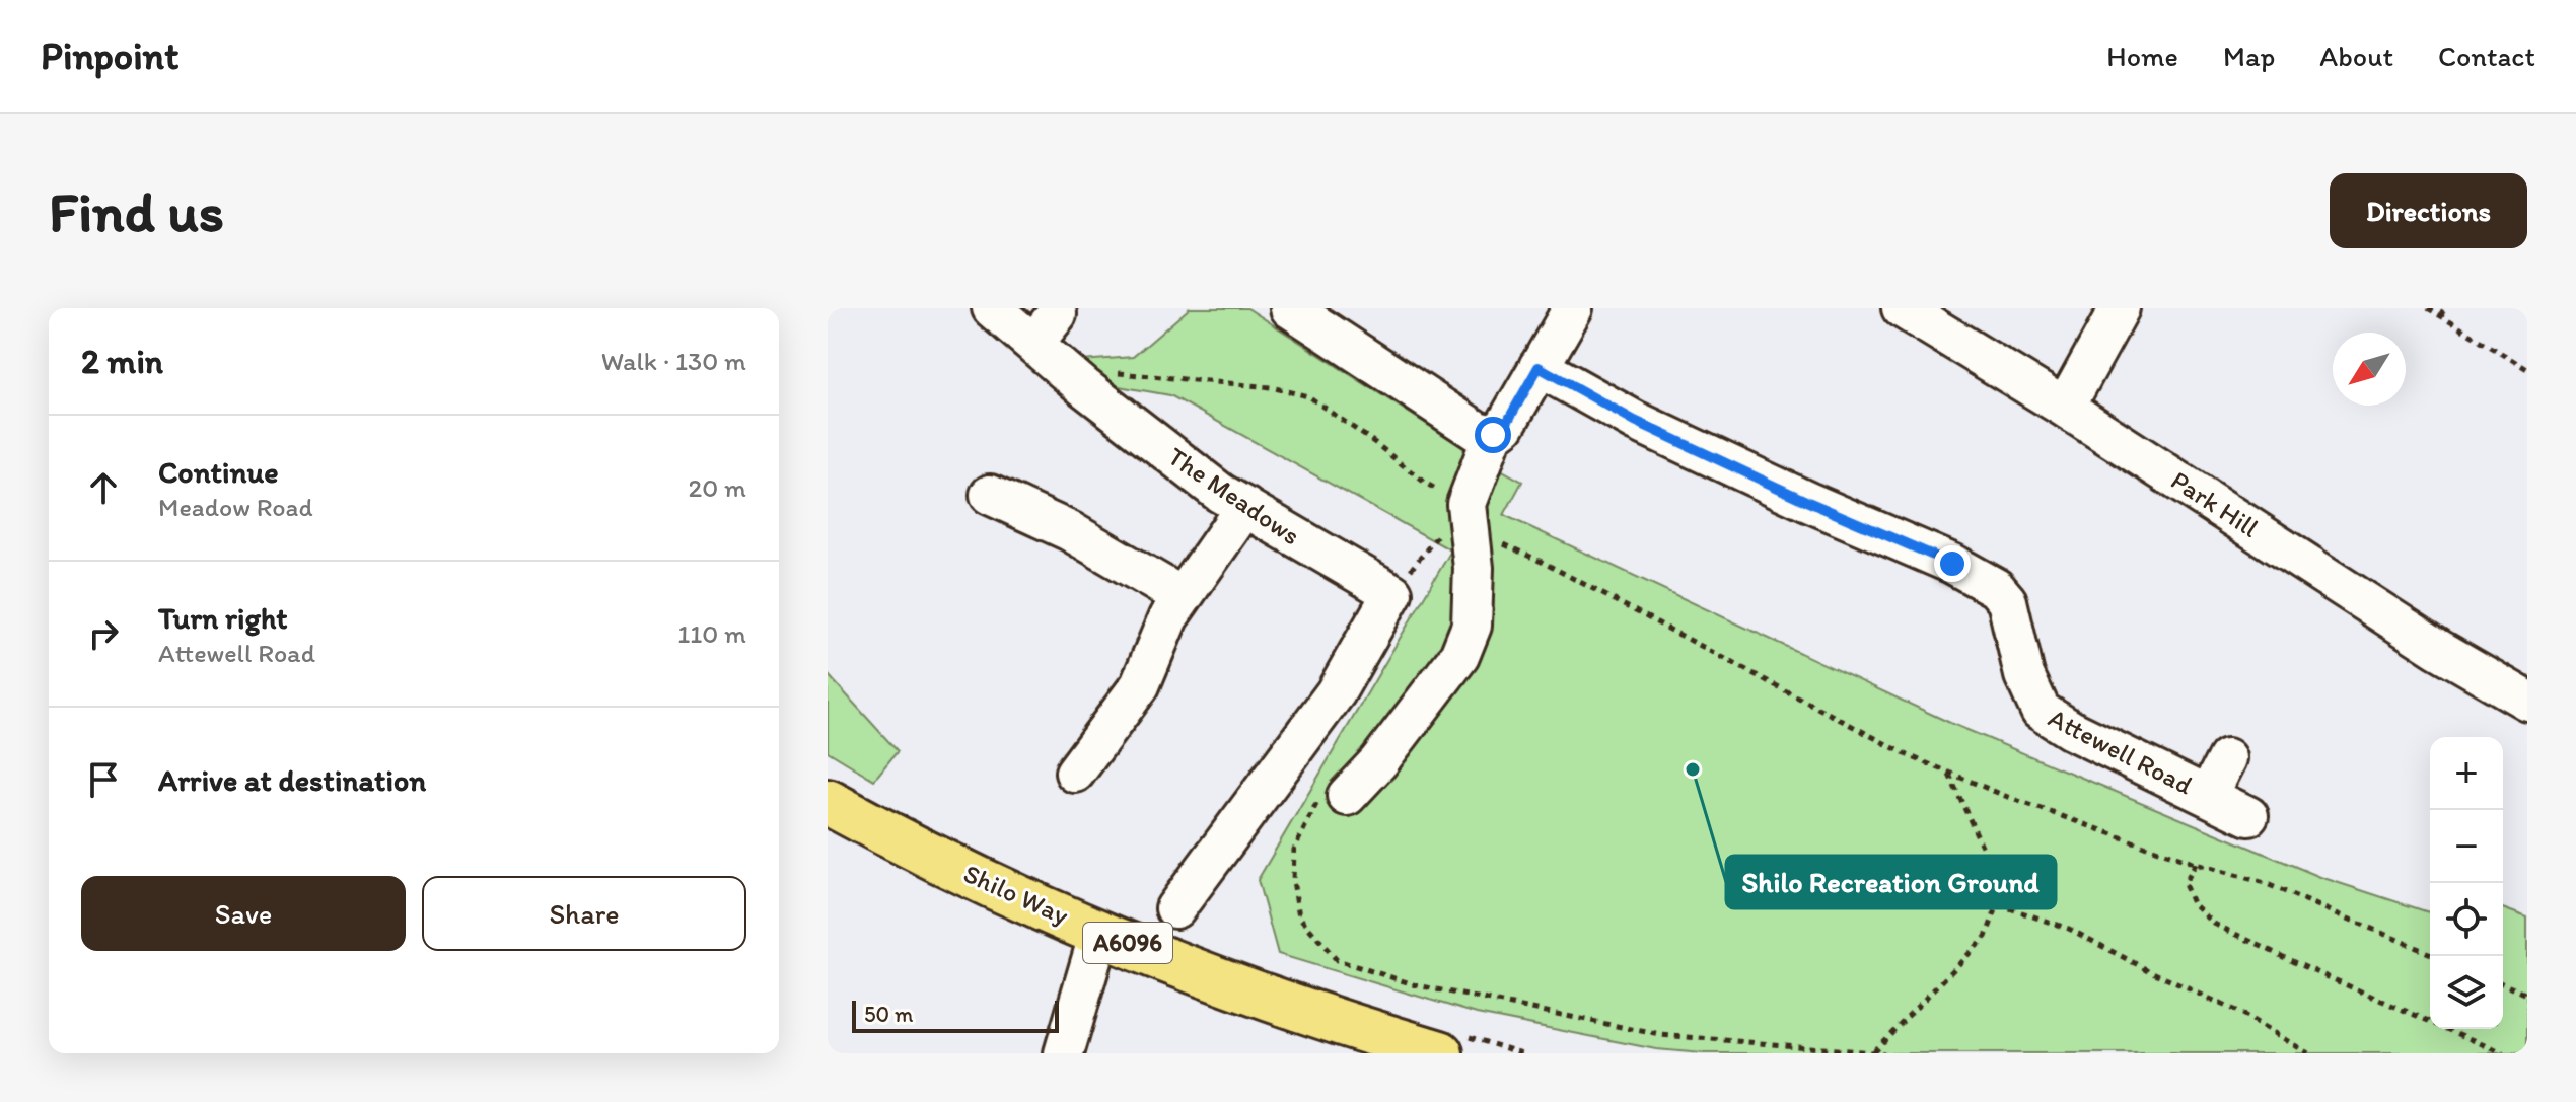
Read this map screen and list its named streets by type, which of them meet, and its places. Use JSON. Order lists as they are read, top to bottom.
{
  "streets": {
    "main road": ["Shilo Way", "A6096"],
    "street": ["The Meadows", "Park Hill", "Attewell Road"]
  },
  "places": ["Shilo Recreation Ground"],
  "scale_bar": "50 m",
  "north": "bottom left",
  "page": {
    "header": "Pinpoint",
    "nav": [
      "Home",
      "Map",
      "About",
      "Contact"
    ],
    "buttons": [
      "Directions",
      ["Save", "Share"]
    ],
    "title": "Find us",
    "heading": ["2 min", "Walk · 130 m"],
    "list": [
      ["Continue", "Meadow Road", "20 m"],
      ["Turn right", "Attewell Road", "110 m"],
      "Arrive at destination"
    ],
    "map_buttons": ["+", "−"],
    "scale": "50 m"
  }
}
